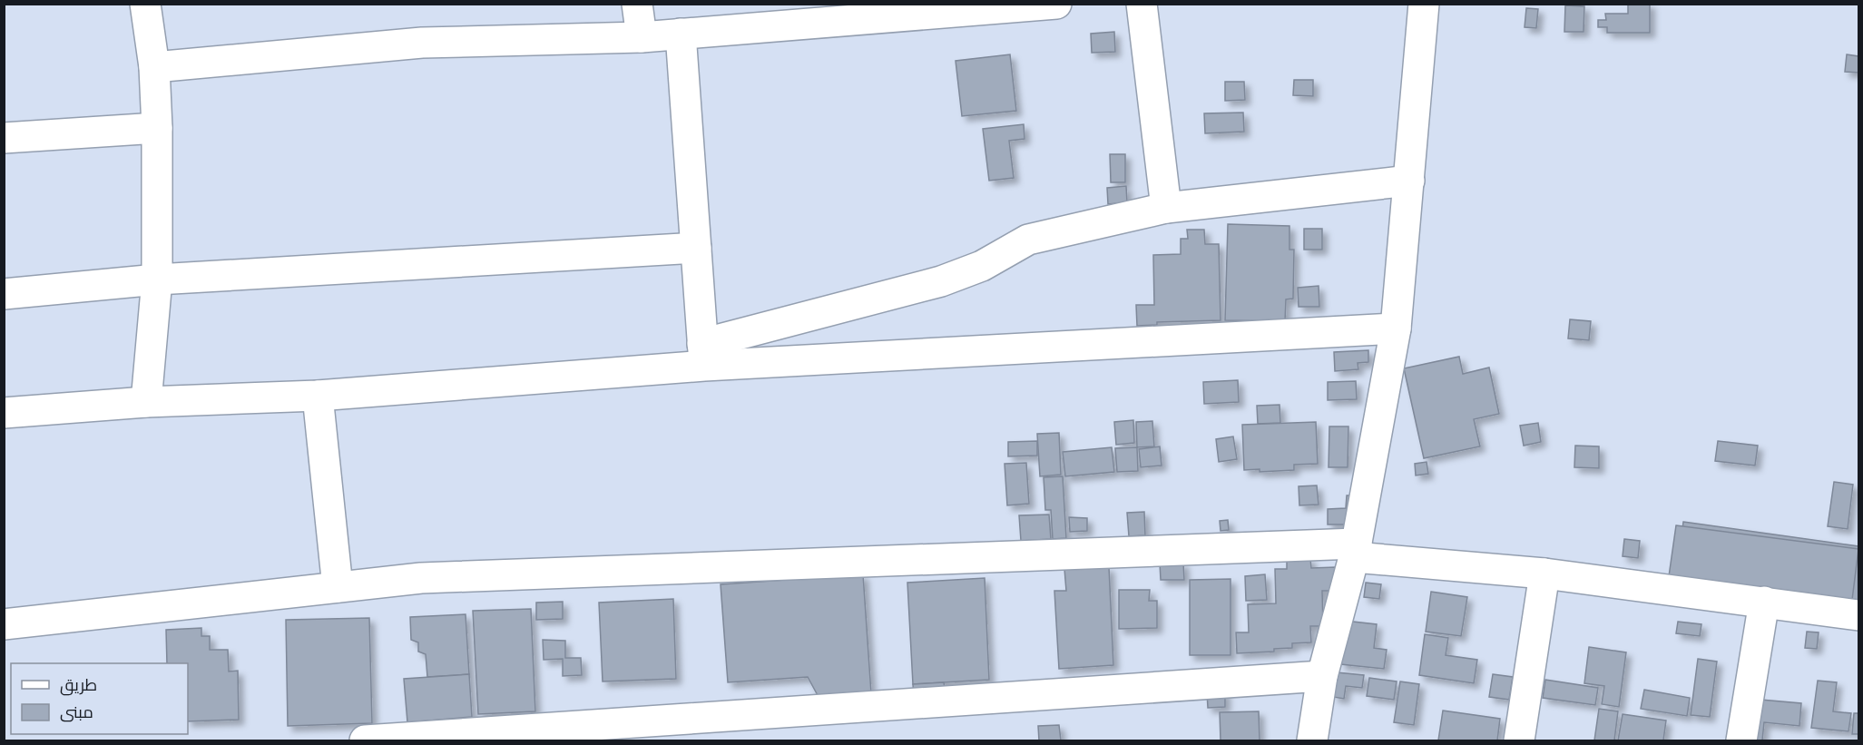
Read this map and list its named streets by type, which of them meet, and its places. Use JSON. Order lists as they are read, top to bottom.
{
  "legend": ["طريق", "مبنى"]
}
